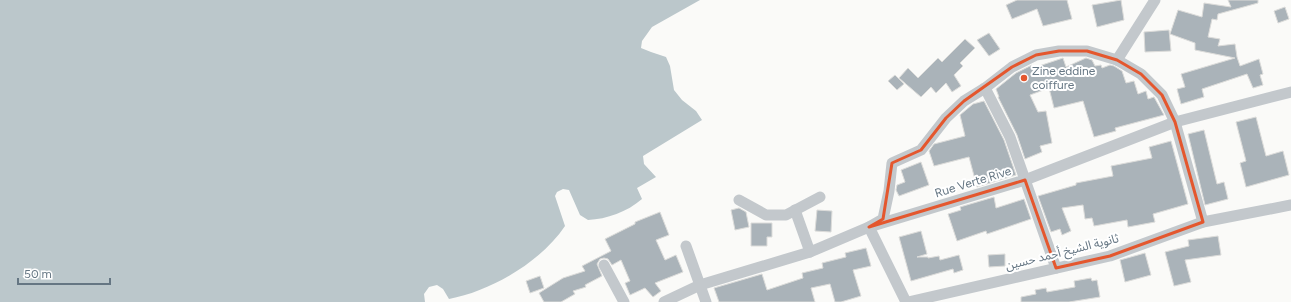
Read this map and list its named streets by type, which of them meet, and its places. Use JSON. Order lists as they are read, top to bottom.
{
  "streets": {
    "street": ["Rue Verte Rive", "ثانوية الشيخ أحمد حسين"]
  },
  "places": ["Zine eddine coiffure"],
  "scale_bar": "50 m"
}
